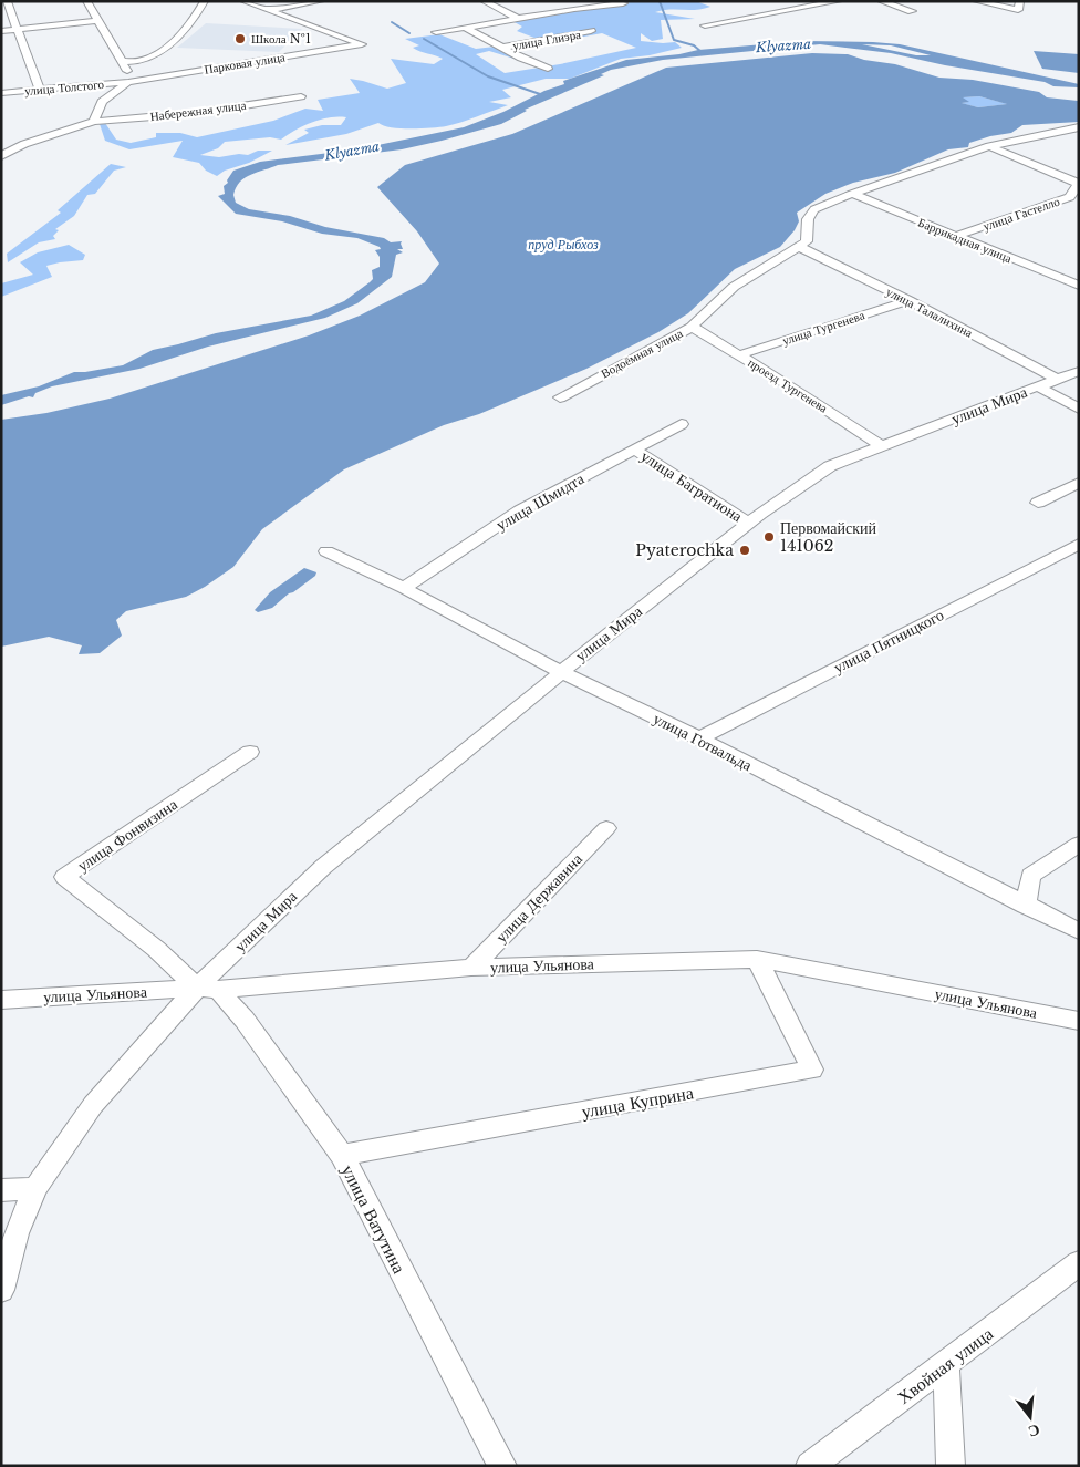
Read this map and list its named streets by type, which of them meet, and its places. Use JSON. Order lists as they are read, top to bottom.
{
  "streets": {
    "street": [
      "улица Глиэра",
      "Парковая улица",
      "улица Толстого",
      "Набережная улица",
      "улица Гастелло",
      "Баррикадная улица",
      "улица Талалихина",
      "улица Тургенева",
      "Водоёмная улица",
      "проезд Тургенева",
      "улица Мира",
      "улица Багратиона",
      "улица Шмидта",
      "улица Пятницкого",
      "улица Готвальда",
      "улица Фонвизина",
      "улица Державина",
      "улица Ульянова",
      "улица Куприна",
      "улица Ватутина",
      "Хвойная улица"
    ]
  },
  "crossings": [
    ["Парковая улица", "улица Толстого"],
    ["улица Гастелло", "Баррикадная улица"],
    ["улица Талалихина", "улица Тургенева"],
    ["улица Талалихина", "Водоёмная улица"],
    ["улица Талалихина", "улица Мира"],
    ["улица Тургенева", "проезд Тургенева"],
    ["Водоёмная улица", "проезд Тургенева"],
    ["проезд Тургенева", "улица Мира"],
    ["улица Мира", "улица Багратиона"],
    ["улица Мира", "улица Готвальда"],
    ["улица Мира", "улица Фонвизина"],
    ["улица Мира", "улица Ульянова"],
    ["улица Мира", "улица Ватутина"],
    ["улица Багратиона", "улица Шмидта"],
    ["улица Шмидта", "улица Готвальда"],
    ["улица Пятницкого", "улица Готвальда"],
    ["улица Фонвизина", "улица Ульянова"],
    ["улица Фонвизина", "улица Ватутина"],
    ["улица Державина", "улица Ульянова"],
    ["улица Ульянова", "улица Куприна"],
    ["улица Ульянова", "улица Ватутина"],
    ["улица Куприна", "улица Ватутина"]
  ],
  "water": ["Klyazma", "пруд Рыбхоз"],
  "places": ["Школа №1", "Первомайский 141062", "Pyaterochka"],
  "north": "bottom"
}
